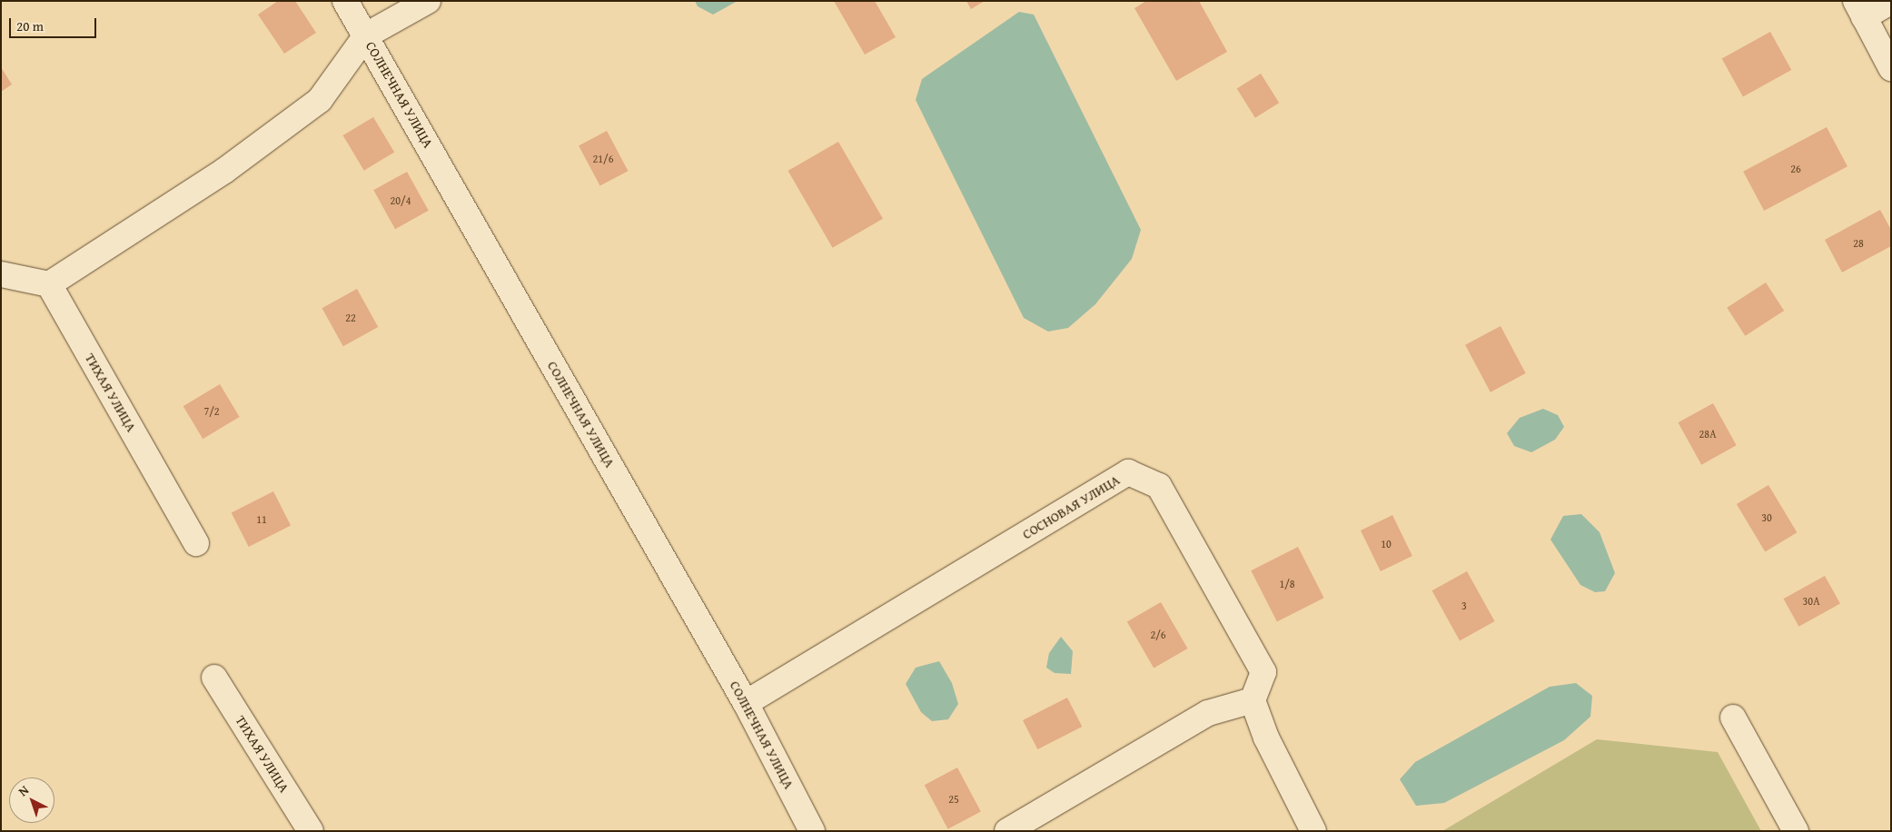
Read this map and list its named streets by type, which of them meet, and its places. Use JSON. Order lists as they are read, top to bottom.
{
  "streets": {
    "street": ["СОЛНЕЧНАЯ УЛИЦА", "ТИХАЯ УЛИЦА", "СОСНОВАЯ УЛИЦА"]
  },
  "crossings": [
    ["СОЛНЕЧНАЯ УЛИЦА", "СОСНОВАЯ УЛИЦА"]
  ],
  "house_numbers": [
    "21/6",
    "26",
    "20/4",
    "28",
    "22",
    "7/2",
    "28А",
    "30",
    "11",
    "10",
    "1/8",
    "30А",
    "3",
    "2/6",
    "25"
  ],
  "scale_bar": "20 m",
  "north": "top left"
}
